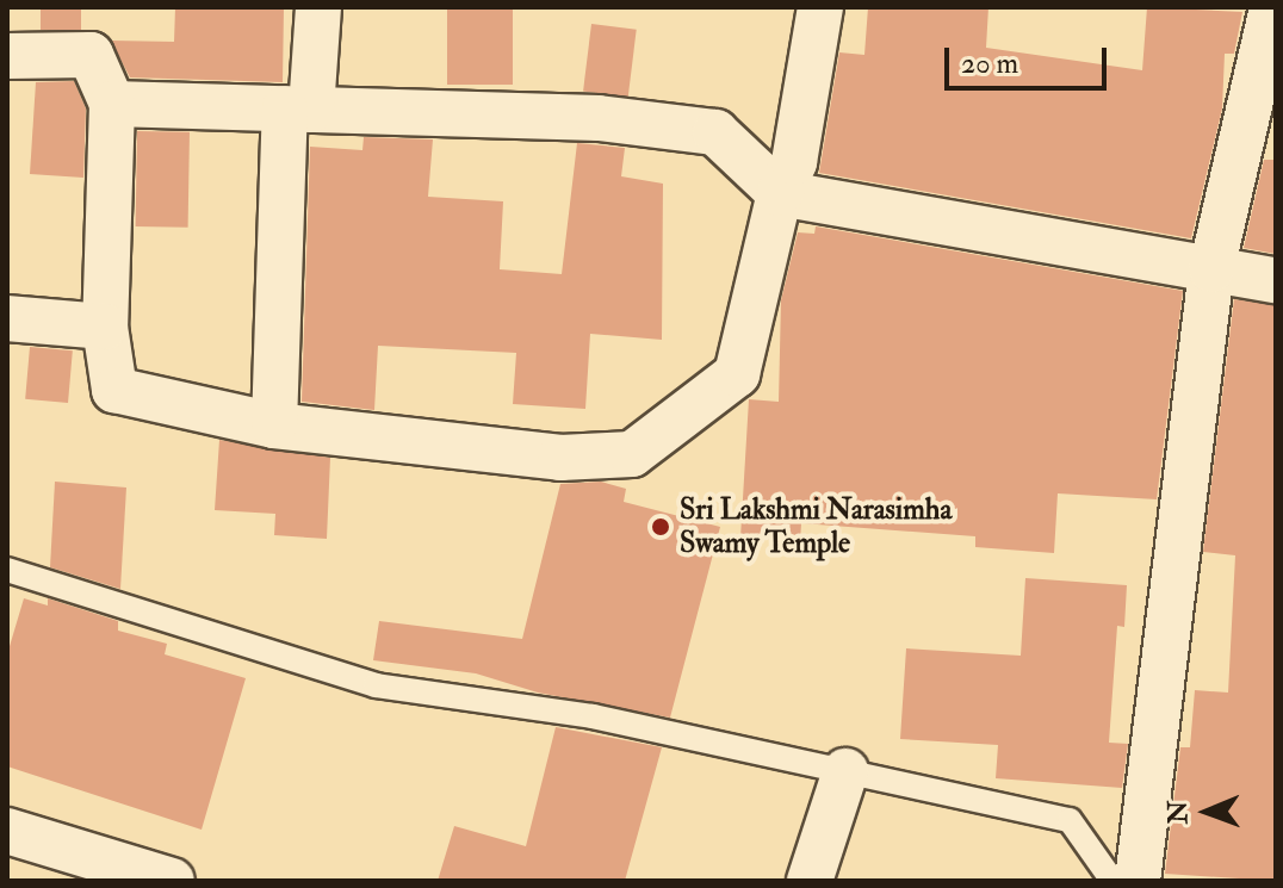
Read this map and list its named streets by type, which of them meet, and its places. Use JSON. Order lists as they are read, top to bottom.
{
  "places": ["Sri Lakshmi Narasimha Swamy Temple"],
  "scale_bar": "20 m",
  "north": "left"
}
